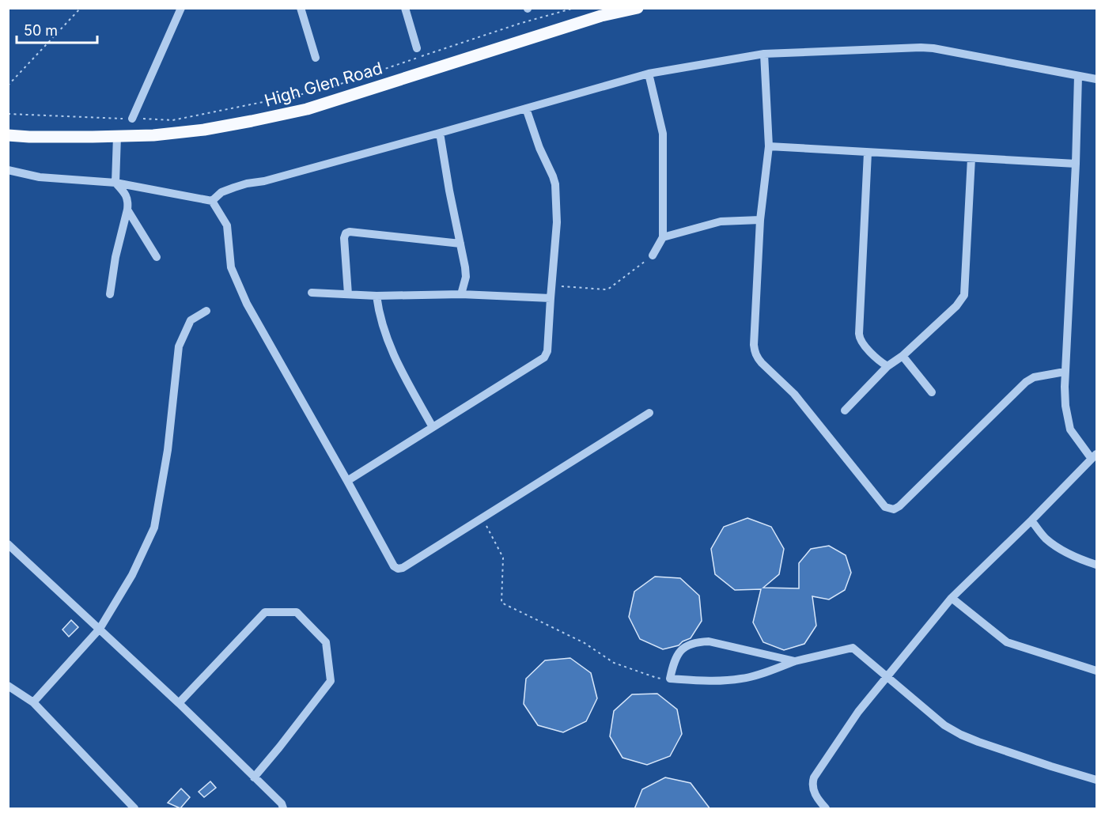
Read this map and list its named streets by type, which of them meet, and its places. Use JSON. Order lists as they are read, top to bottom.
{
  "streets": {
    "main road": ["High Glen Road"]
  },
  "scale_bar": "50 m"
}
